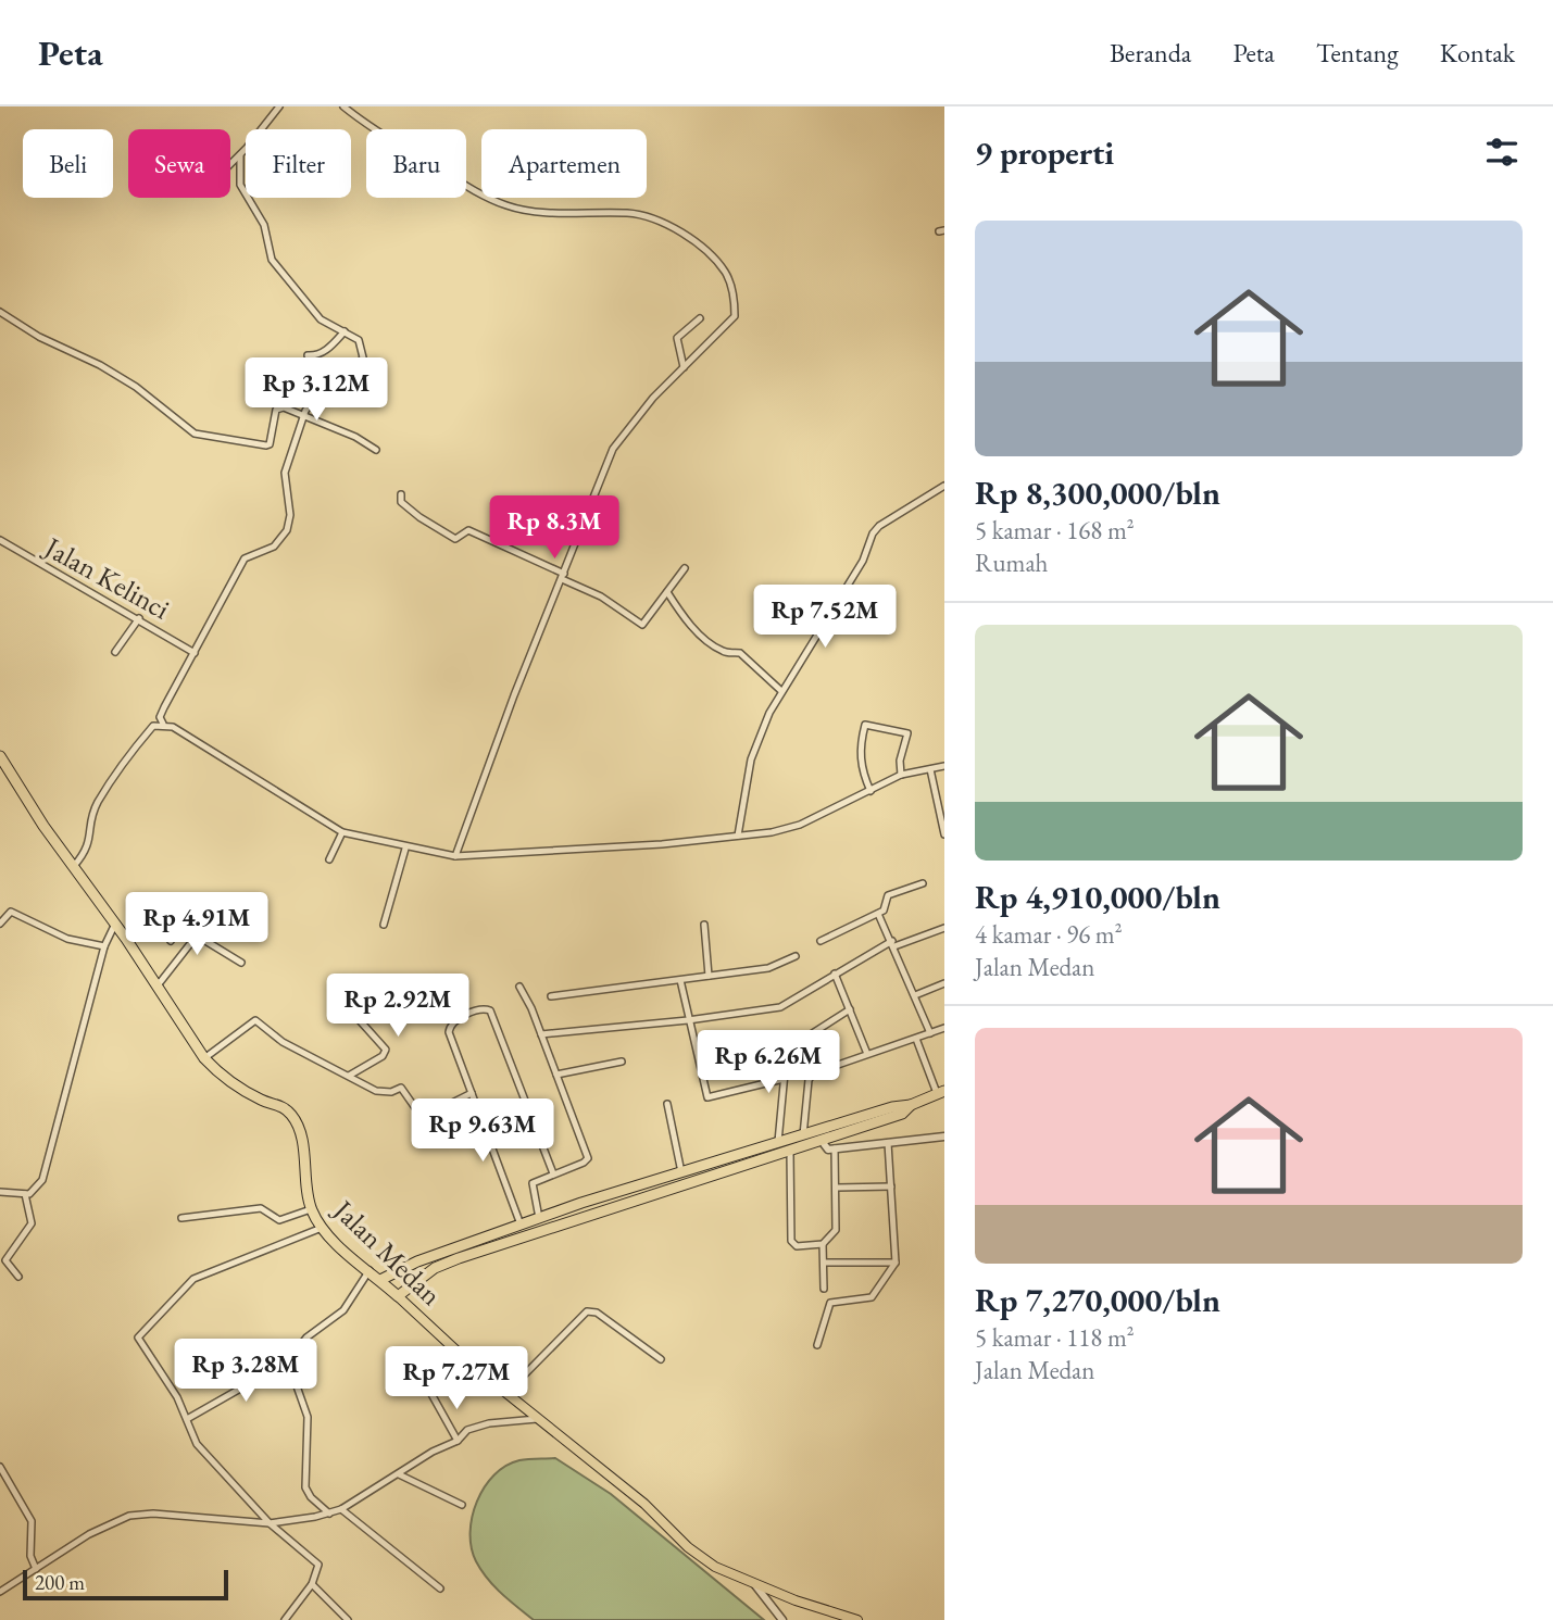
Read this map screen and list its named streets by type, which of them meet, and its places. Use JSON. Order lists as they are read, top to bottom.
{
  "streets": {
    "highway": ["Jalan Medan"],
    "street": ["Jalan Kelinci"]
  },
  "scale_bar": "200 m",
  "page": {
    "header": "Peta",
    "nav": [
      "Beranda",
      "Peta",
      "Tentang",
      "Kontak"
    ],
    "heading": "9 properti",
    "chip": [
      "Beli",
      "Sewa",
      "Filter",
      "Baru",
      "Apartemen"
    ],
    "list": [
      {
        "name": "Rp 8,300,000/bln",
        "note": "5 kamar · 168 m² · Rumah"
      },
      {
        "name": "Rp 4,910,000/bln",
        "note": "4 kamar · 96 m² · Jalan Medan"
      },
      {
        "name": "Rp 7,270,000/bln",
        "note": "5 kamar · 118 m² · Jalan Medan"
      }
    ],
    "price": [
      "Rp 3.12M",
      "Rp 8.3M",
      "Rp 7.52M",
      "Rp 4.91M",
      "Rp 2.92M",
      "Rp 6.26M",
      "Rp 9.63M",
      "Rp 3.28M",
      "Rp 7.27M"
    ],
    "scale": "200 m"
  }
}
